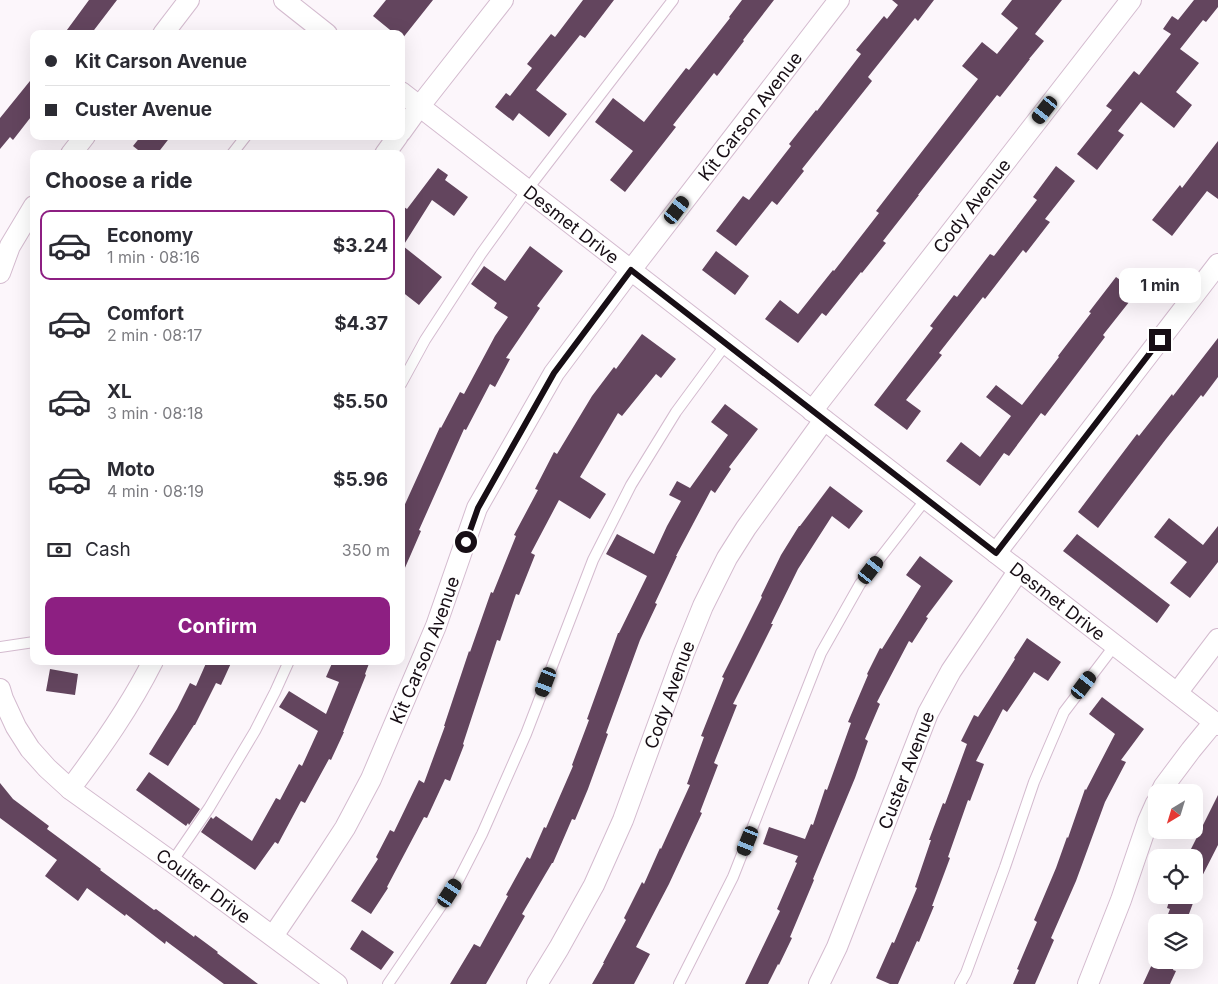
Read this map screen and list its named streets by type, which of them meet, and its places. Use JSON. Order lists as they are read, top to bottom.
{
  "streets": {
    "street": [
      "Kit Carson Avenue",
      "Cody Avenue",
      "Desmet Drive",
      "Custer Avenue",
      "Coulter Drive"
    ]
  },
  "crossings": [
    ["Kit Carson Avenue", "Desmet Drive"],
    ["Kit Carson Avenue", "Coulter Drive"],
    ["Cody Avenue", "Desmet Drive"],
    ["Desmet Drive", "Custer Avenue"]
  ],
  "north": "bottom left",
  "page": {
    "banner": ["Kit Carson Avenue", "Custer Avenue"],
    "heading": "Choose a ride",
    "list": [
      {
        "name": "Economy",
        "note": "1 min · 08:16",
        "value": "$3.24"
      },
      {
        "name": "Comfort",
        "note": "2 min · 08:17",
        "value": "$4.37"
      },
      {
        "name": "XL",
        "note": "3 min · 08:18",
        "value": "$5.50"
      },
      {
        "name": "Moto",
        "note": "4 min · 08:19",
        "value": "$5.96"
      }
    ],
    "bubble": "1 min",
    "pay": ["Cash", "350 m"],
    "buttons": "Confirm"
  }
}
